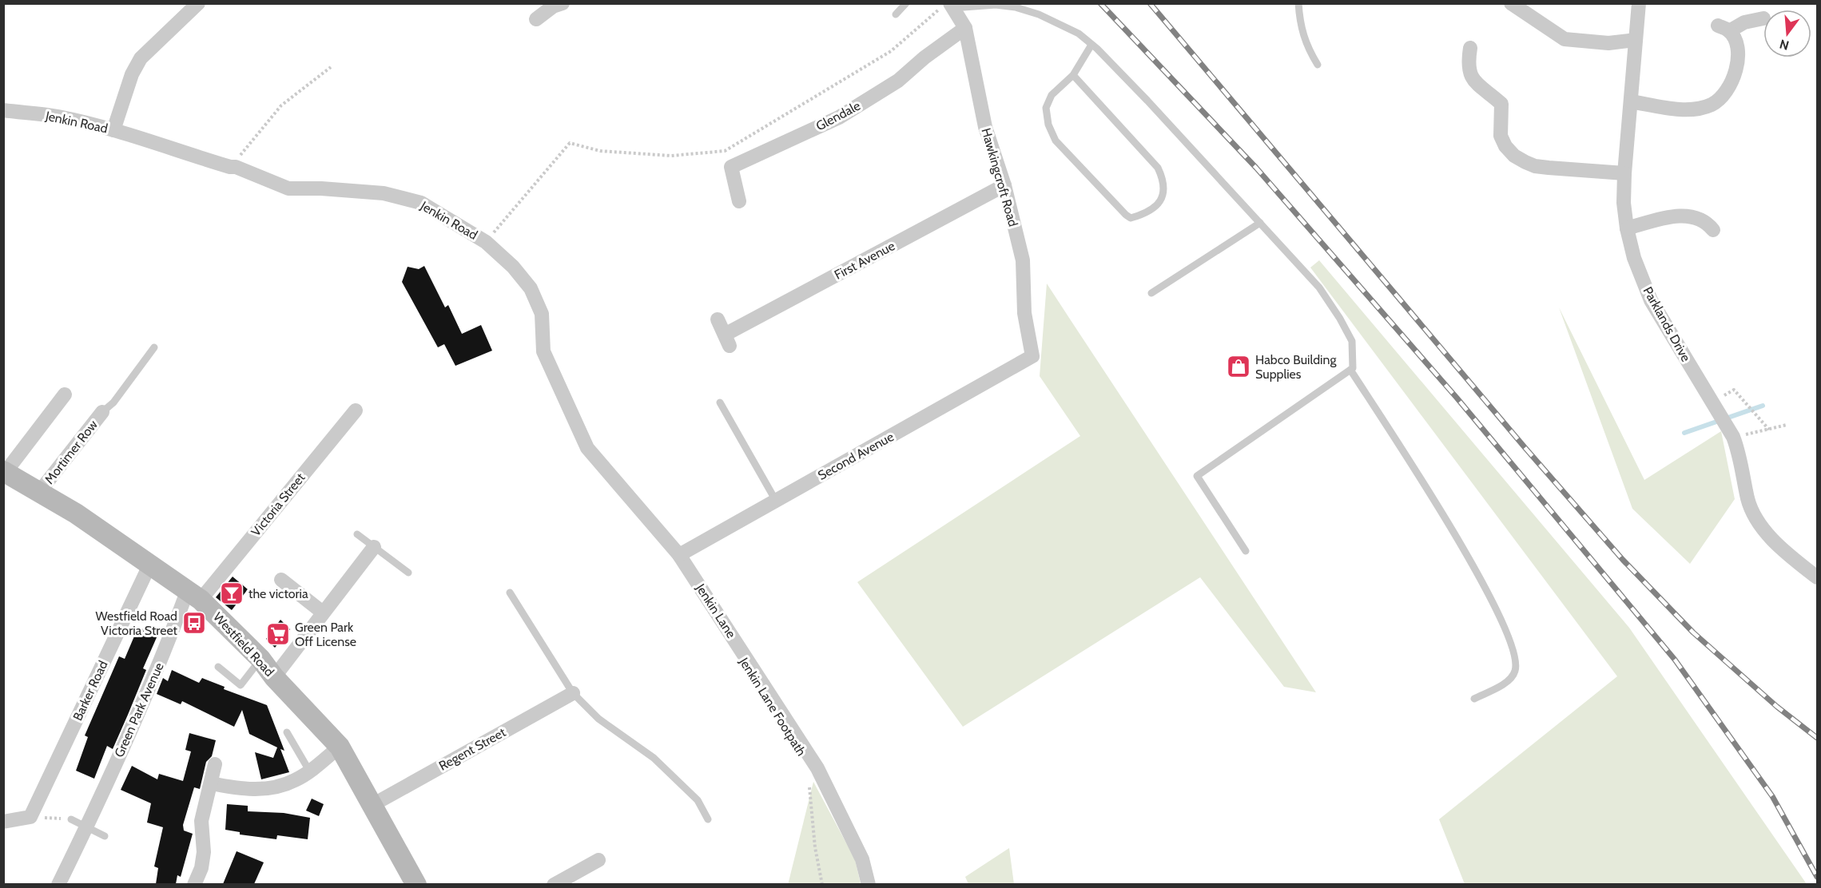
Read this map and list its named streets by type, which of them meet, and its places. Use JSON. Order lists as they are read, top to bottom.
{
  "streets": {
    "main road": ["Westfield Road"],
    "street": [
      "Glendale",
      "Jenkin Road",
      "Hawkingcroft Road",
      "First Avenue",
      "Parklands Drive",
      "Mortimer Row",
      "Second Avenue",
      "Victoria Street",
      "Jenkin Lane",
      "Barker Road",
      "Green Park Avenue",
      "Regent Street"
    ]
  },
  "crossings": [
    ["Glendale", "Hawkingcroft Road"],
    ["Jenkin Road", "Jenkin Lane"],
    ["Hawkingcroft Road", "First Avenue"],
    ["Hawkingcroft Road", "Second Avenue"],
    ["Mortimer Row", "Westfield Road"],
    ["Second Avenue", "Jenkin Lane"],
    ["Victoria Street", "Westfield Road"],
    ["Victoria Street", "Green Park Avenue"],
    ["Westfield Road", "Barker Road"],
    ["Westfield Road", "Green Park Avenue"],
    ["Westfield Road", "Regent Street"]
  ],
  "places": {
    "shop": ["Habco Building Supplies"],
    "bar": ["the victoria"],
    "bus stop": ["Westfield Road Victoria Street"],
    "supermarket": ["Green Park Off License"]
  },
  "north": "bottom"
}
